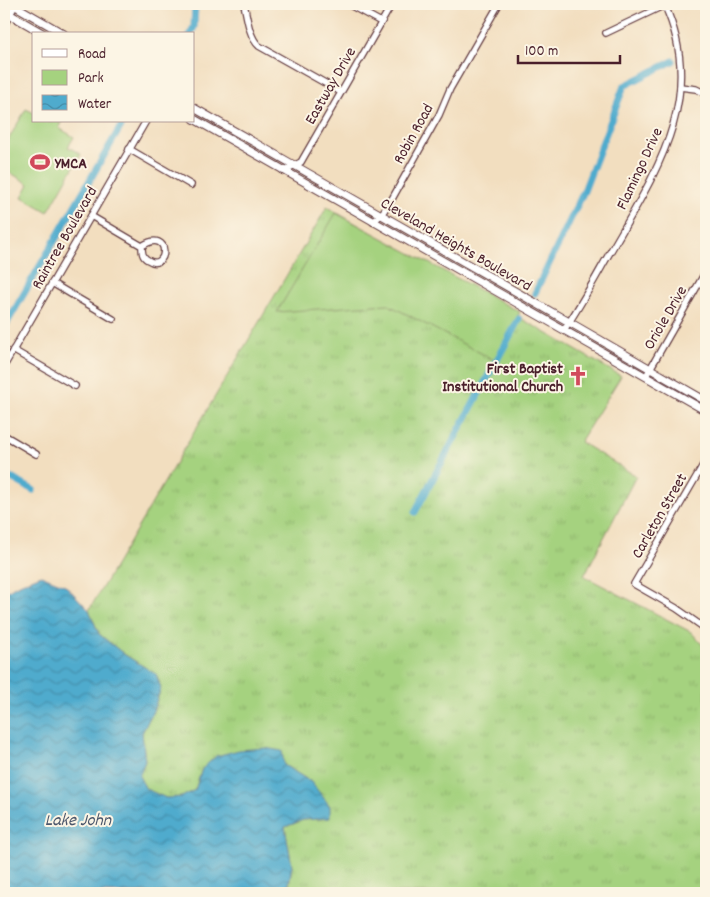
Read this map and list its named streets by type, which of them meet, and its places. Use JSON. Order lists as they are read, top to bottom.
{
  "streets": {
    "street": [
      "Eastway Drive",
      "Robin Road",
      "Flamingo Drive",
      "Raintree Boulevard",
      "Cleveland Heights Boulevard",
      "Oriole Drive",
      "Carleton Street"
    ]
  },
  "crossings": [
    ["Eastway Drive", "Cleveland Heights Boulevard"],
    ["Robin Road", "Cleveland Heights Boulevard"],
    ["Flamingo Drive", "Cleveland Heights Boulevard"],
    ["Cleveland Heights Boulevard", "Oriole Drive"]
  ],
  "water": ["Lake John"],
  "places": {
    "sports": ["YMCA"],
    "church": ["First Baptist Institutional Church"]
  },
  "legend": ["Road", "Park", "Water"],
  "scale_bar": "100 m"
}
